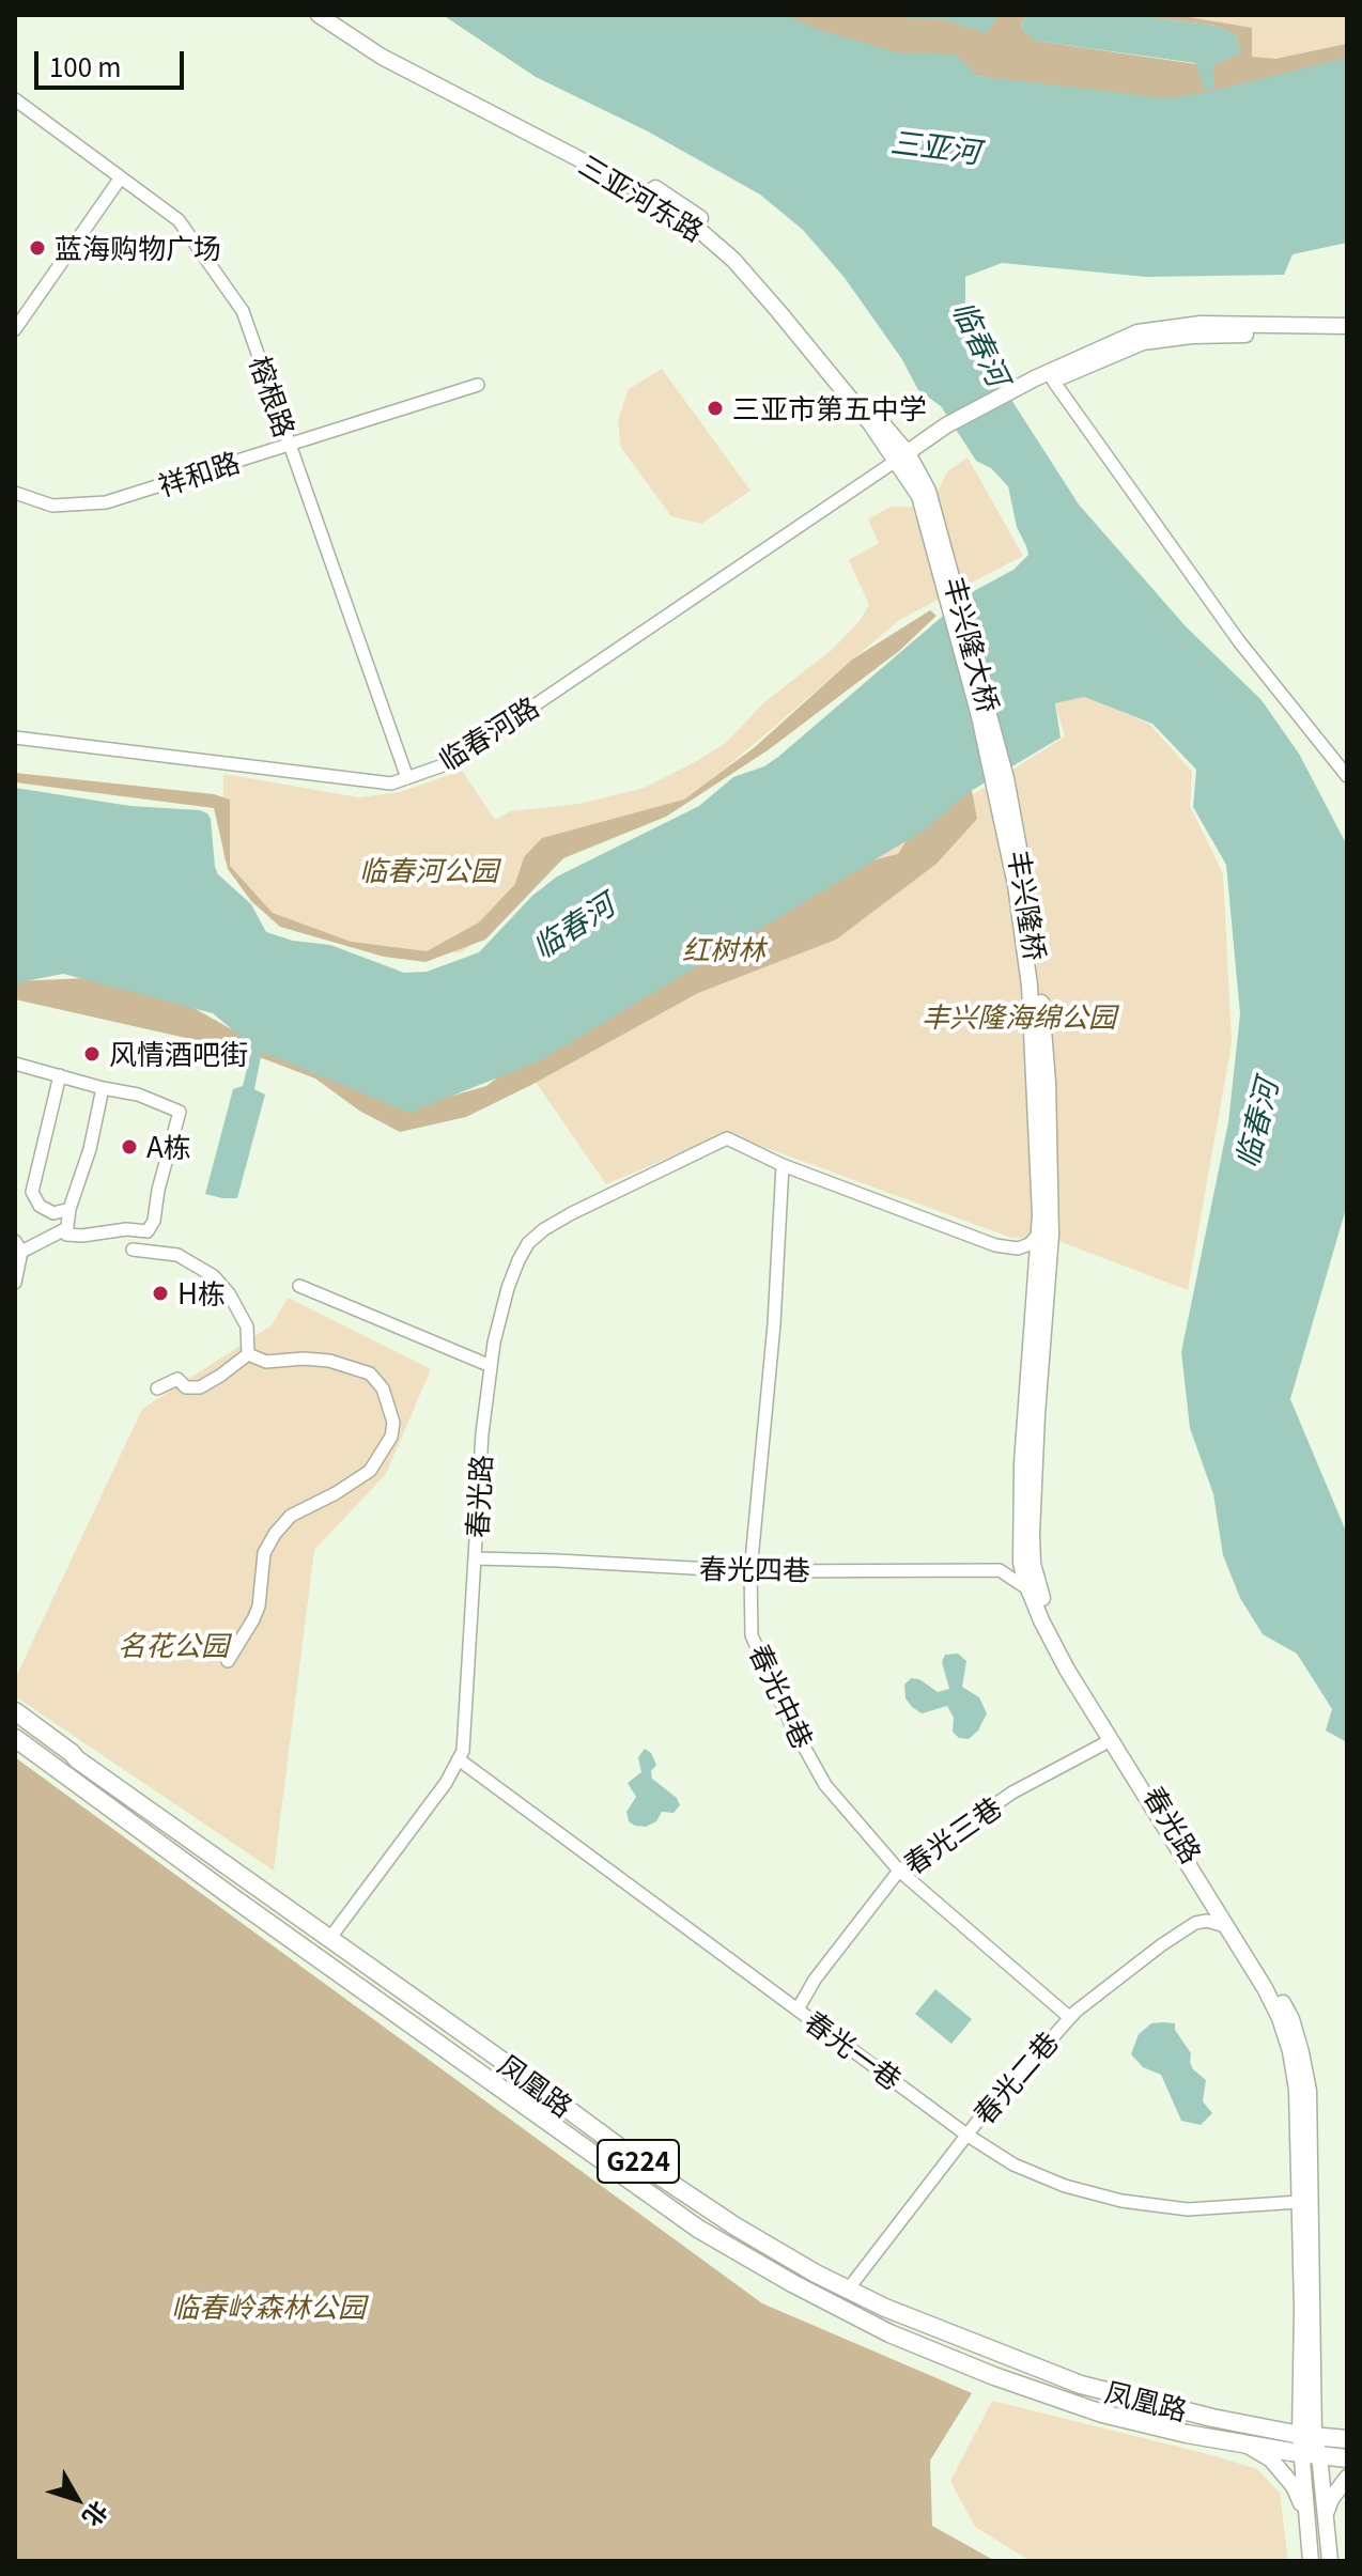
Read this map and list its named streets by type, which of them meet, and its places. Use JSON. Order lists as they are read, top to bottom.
{
  "streets": {
    "highway": ["凤凰路", "G224"],
    "main road": [
      "三亚河东路",
      "丰兴隆大桥",
      "丰兴隆桥",
      "春光路"
    ],
    "street": [
      "榕根路",
      "祥和路",
      "临春河路",
      "春光四巷",
      "春光中巷",
      "春光三巷",
      "春光一巷",
      "春光二巷"
    ]
  },
  "crossings": [
    ["三亚河东路", "丰兴隆大桥"],
    ["三亚河东路", "临春河路"],
    ["榕根路", "祥和路"],
    ["榕根路", "临春河路"],
    ["丰兴隆大桥", "临春河路"],
    ["丰兴隆大桥", "丰兴隆桥"],
    ["丰兴隆桥", "春光路"],
    ["春光路", "春光四巷"],
    ["春光路", "春光中巷"],
    ["春光路", "春光三巷"],
    ["春光路", "春光一巷"],
    ["春光路", "春光二巷"],
    ["春光路", "凤凰路"],
    ["春光四巷", "春光中巷"],
    ["春光中巷", "春光三巷"],
    ["春光中巷", "春光二巷"],
    ["春光三巷", "春光一巷"],
    ["春光一巷", "春光二巷"],
    ["春光二巷", "凤凰路"]
  ],
  "water": ["三亚河", "临春河"],
  "parks": [
    "临春河公园",
    "红树林",
    "丰兴隆海绵公园",
    "名花公园",
    "临春岭森林公园"
  ],
  "places": [
    "蓝海购物广场",
    "三亚市第五中学",
    "风情酒吧街",
    "A栋",
    "H栋"
  ],
  "scale_bar": "100 m",
  "north": "bottom right"
}
